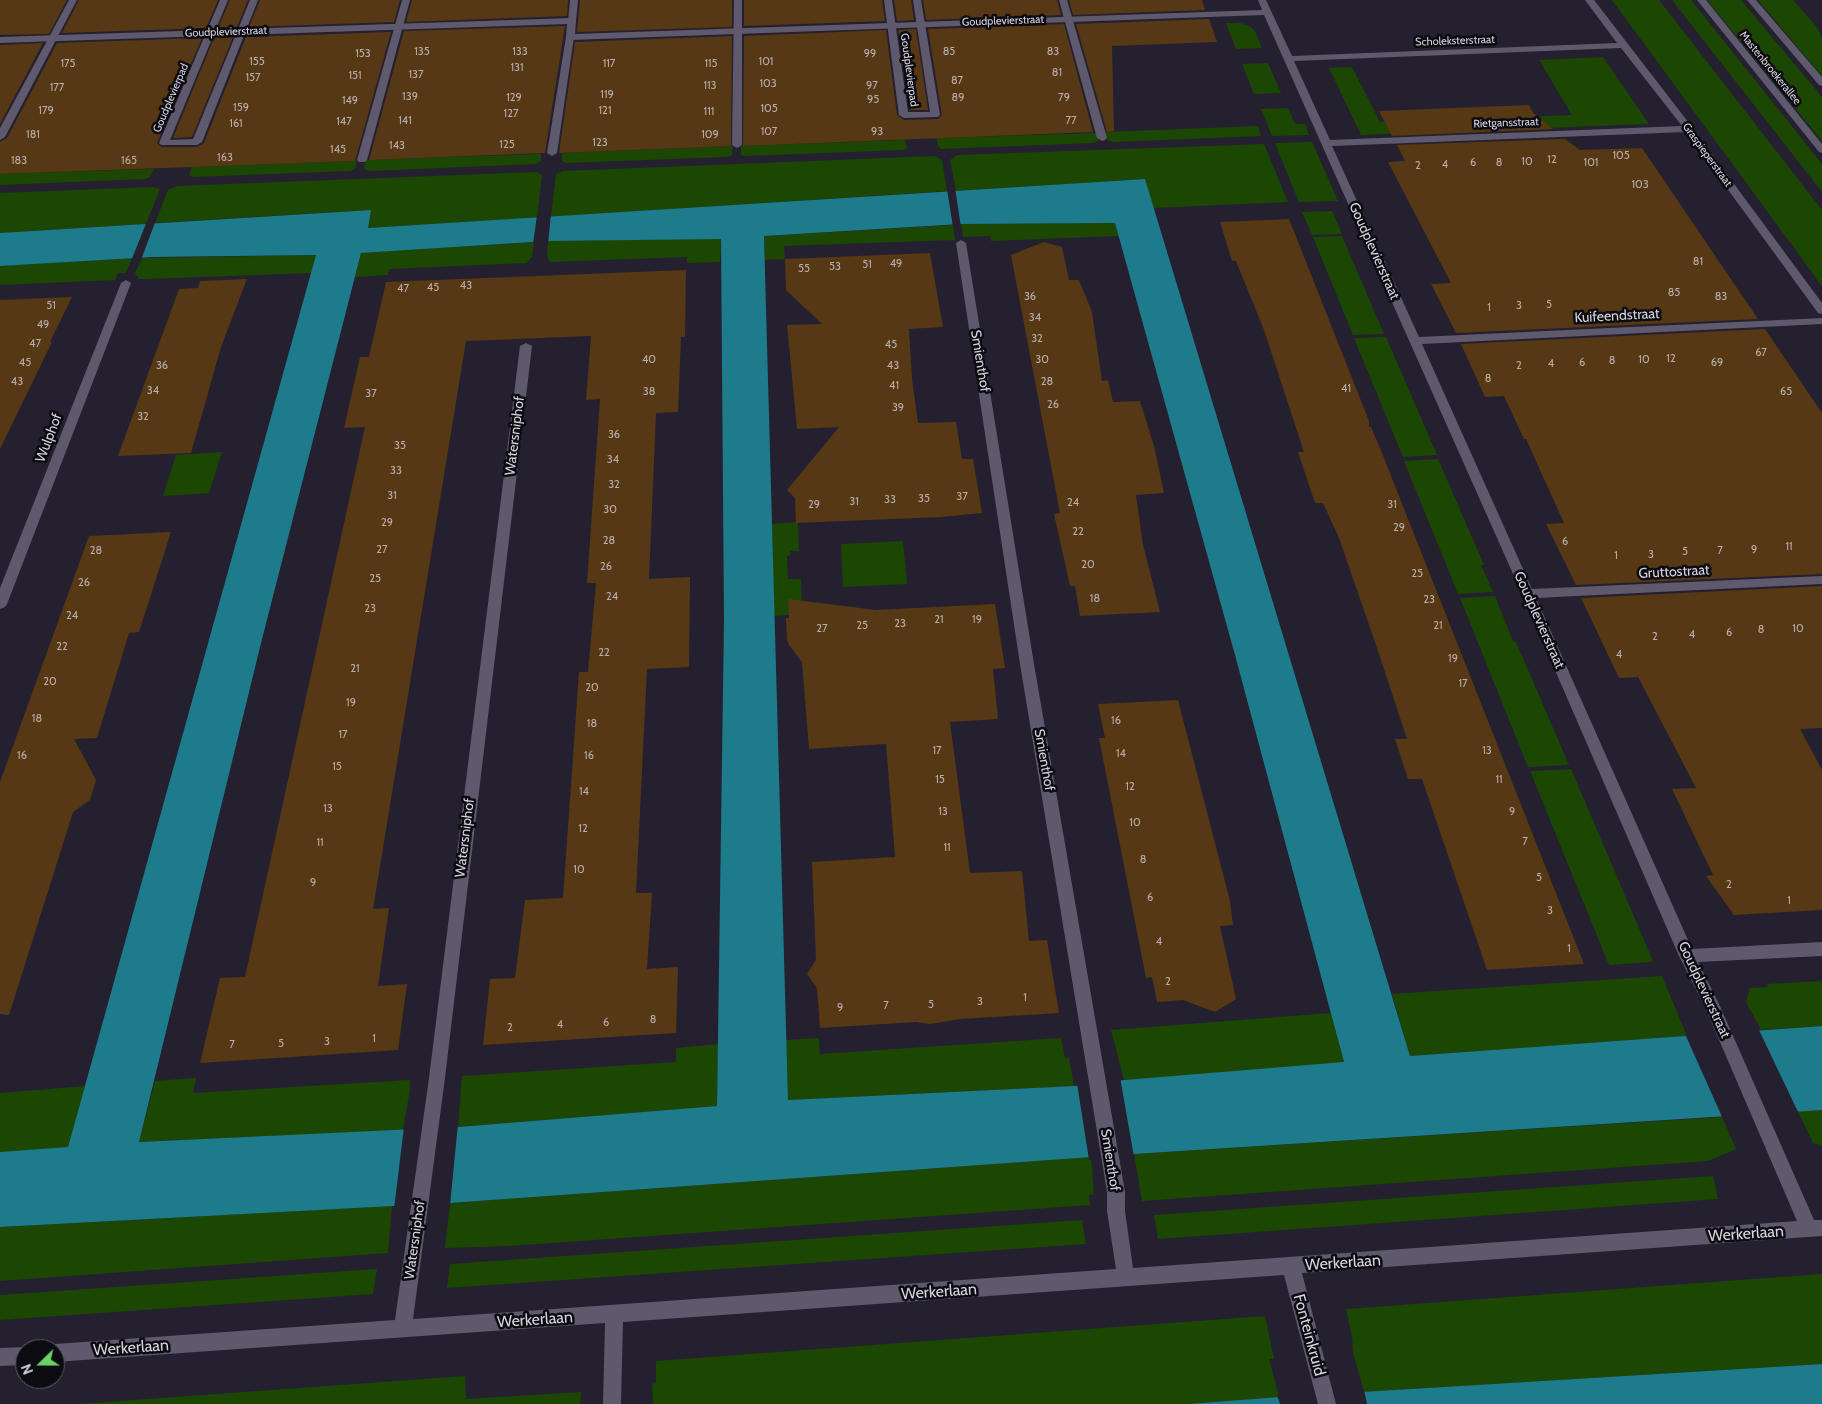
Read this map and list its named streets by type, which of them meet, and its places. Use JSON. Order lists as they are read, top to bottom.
{
  "streets": {
    "street": [
      "Goudplevierstraat",
      "Scholeksterstraat",
      "Mastenbroekerallee",
      "Goudplevierpad",
      "Rietgansstraat",
      "Graspieperstraat",
      "Kuifeendstraat",
      "Smienthof",
      "Watersniphof",
      "Wulphof",
      "Gruttostraat",
      "Werkerlaan",
      "Fonteinkruid"
    ]
  },
  "crossings": [
    ["Goudplevierstraat", "Scholeksterstraat"],
    ["Goudplevierstraat", "Goudplevierpad"],
    ["Goudplevierstraat", "Rietgansstraat"],
    ["Goudplevierstraat", "Kuifeendstraat"],
    ["Goudplevierstraat", "Gruttostraat"],
    ["Goudplevierstraat", "Werkerlaan"],
    ["Scholeksterstraat", "Graspieperstraat"],
    ["Rietgansstraat", "Graspieperstraat"],
    ["Smienthof", "Werkerlaan"],
    ["Watersniphof", "Werkerlaan"],
    ["Werkerlaan", "Fonteinkruid"]
  ],
  "house_numbers": [
    "135",
    "133",
    "85",
    "83",
    "153",
    "99",
    "155",
    "101",
    "175",
    "117",
    "115",
    "131",
    "81",
    "137",
    "151",
    "157",
    "87",
    "103",
    "113",
    "97",
    "177",
    "119",
    "139",
    "129",
    "89",
    "79",
    "95",
    "149",
    "159",
    "105",
    "179",
    "121",
    "111",
    "127",
    "141",
    "77",
    "147",
    "161",
    "107",
    "93",
    "181",
    "109",
    "123",
    "125",
    "143",
    "145",
    "105",
    "163",
    "12",
    "183",
    "165",
    "10",
    "6",
    "8",
    "101",
    "4",
    "2",
    "103",
    "81",
    "49",
    "51",
    "53",
    "55",
    "43",
    "45",
    "47",
    "85",
    "36",
    "83",
    "5",
    "51",
    "3",
    "1",
    "34",
    "49",
    "32",
    "47",
    "45",
    "67",
    "12",
    "40",
    "30",
    "10",
    "8",
    "45",
    "6",
    "69",
    "4",
    "36",
    "43",
    "2",
    "8",
    "43",
    "28",
    "41",
    "41",
    "34",
    "38",
    "65",
    "37",
    "26",
    "39",
    "32",
    "36",
    "35",
    "34",
    "33",
    "32",
    "31",
    "37",
    "35",
    "33",
    "31",
    "24",
    "29",
    "31",
    "30",
    "29",
    "29",
    "22",
    "28",
    "6",
    "11",
    "27",
    "9",
    "28",
    "7",
    "5",
    "3",
    "1",
    "20",
    "26",
    "25",
    "25",
    "26",
    "24",
    "18",
    "23",
    "23",
    "24",
    "21",
    "19",
    "23",
    "25",
    "21",
    "27",
    "10",
    "8",
    "6",
    "4",
    "2",
    "22",
    "22",
    "4",
    "19",
    "21",
    "20",
    "17",
    "20",
    "19",
    "18",
    "16",
    "18",
    "17",
    "17",
    "13",
    "14",
    "16",
    "16",
    "15",
    "15",
    "11",
    "12",
    "14",
    "13",
    "13",
    "9",
    "10",
    "12",
    "7",
    "11",
    "11",
    "8",
    "10",
    "5",
    "9",
    "2",
    "6",
    "1",
    "3",
    "4",
    "1",
    "2",
    "1",
    "3",
    "5",
    "7",
    "9",
    "8",
    "6",
    "4",
    "2",
    "1",
    "3",
    "5",
    "7"
  ],
  "north": "left"
}
